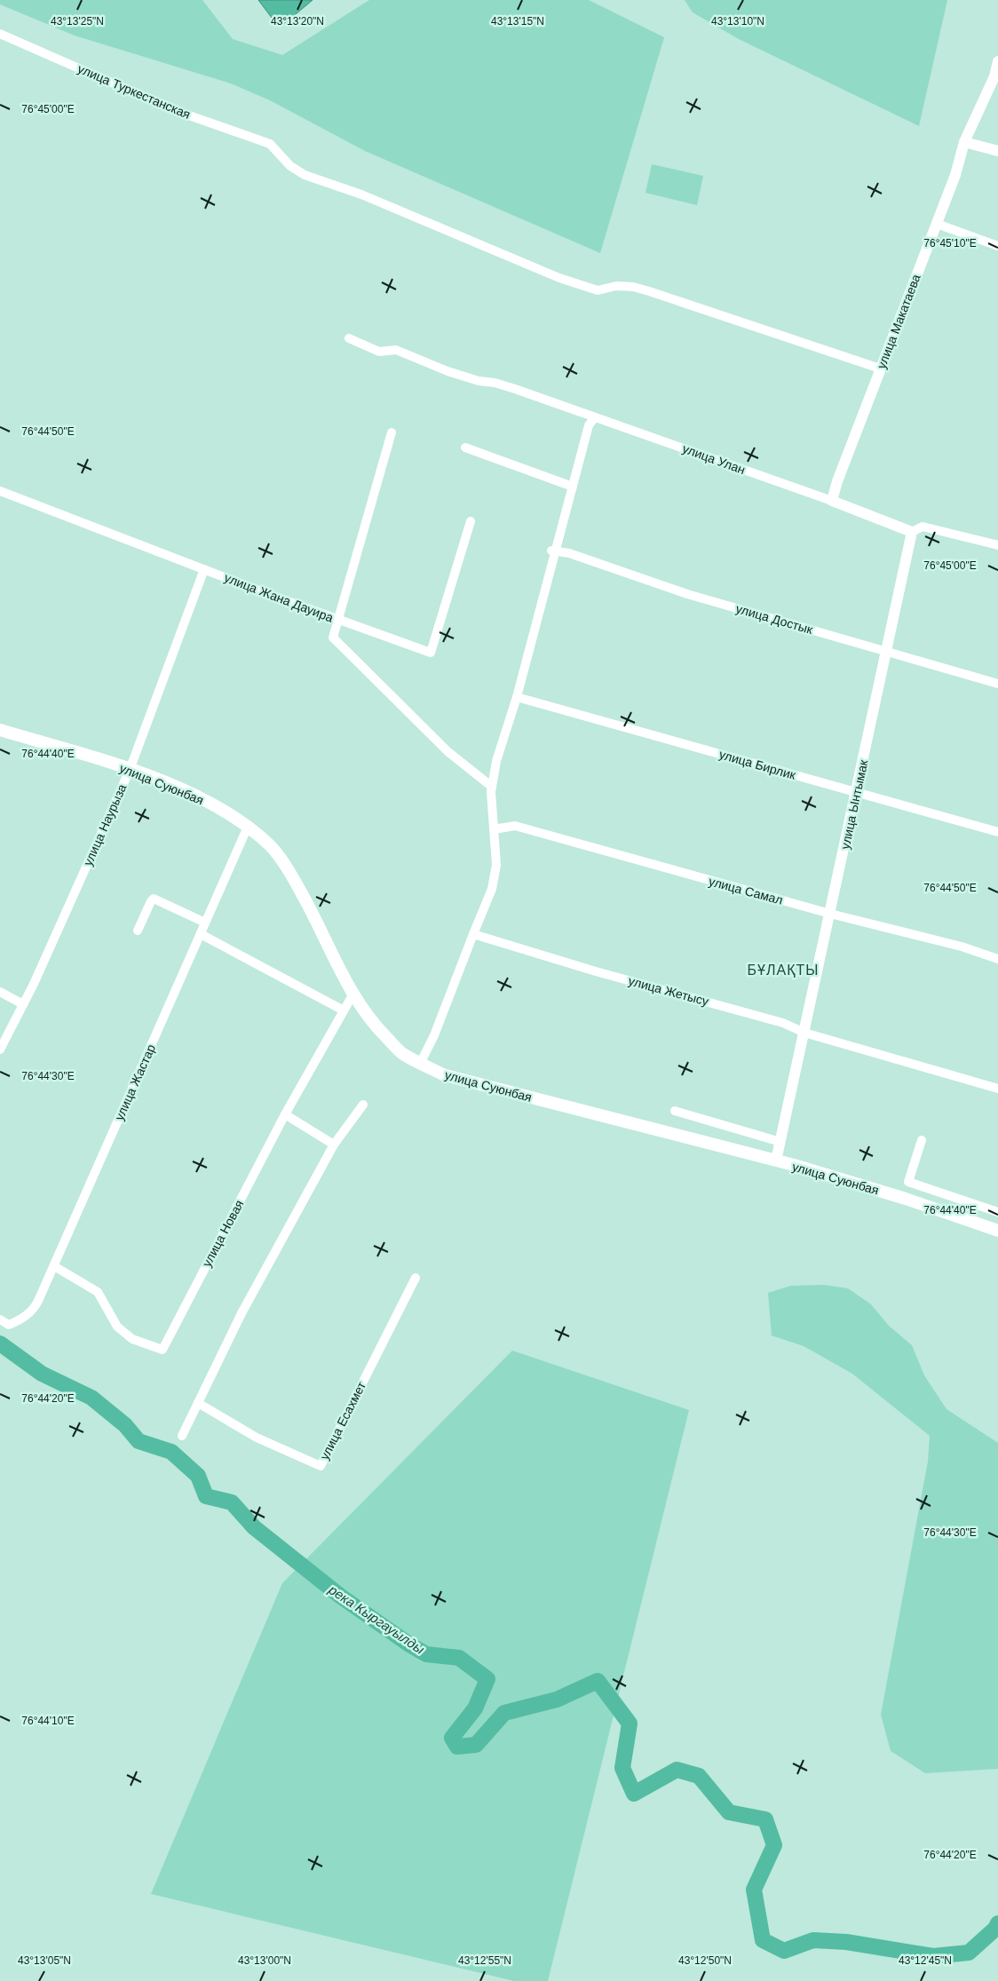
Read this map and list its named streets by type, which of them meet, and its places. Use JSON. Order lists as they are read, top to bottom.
{
  "streets": {
    "main road": ["улица Суюнбая"],
    "street": [
      "улица Туркестанская",
      "улица Макатаева",
      "улица Улан",
      "улица Жана Дауира",
      "улица Достык",
      "улица Бирлик",
      "улица Ынтымак",
      "улица Наурыза",
      "улица Самал",
      "улица Жетысу",
      "улица Жастар",
      "улица Новая",
      "улица Есахмет"
    ]
  },
  "crossings": [
    ["улица Туркестанская", "улица Макатаева"],
    ["улица Макатаева", "улица Улан"],
    ["улица Жана Дауира", "улица Наурыза"],
    ["улица Достык", "улица Ынтымак"],
    ["улица Бирлик", "улица Ынтымак"],
    ["улица Суюнбая", "улица Ынтымак"],
    ["улица Суюнбая", "улица Наурыза"],
    ["улица Суюнбая", "улица Жастар"],
    ["улица Суюнбая", "улица Новая"],
    ["улица Ынтымак", "улица Самал"],
    ["улица Ынтымак", "улица Жетысу"],
    ["улица Жастар", "улица Новая"]
  ],
  "districts": ["БҰЛАҚТЫ"],
  "water": ["река Кыргауылды"],
  "coordinates": [
    "43°13'25\"N",
    "43°13'20\"N",
    "43°13'15\"N",
    "43°13'10\"N",
    "76°45'00\"E",
    "76°45'10\"E",
    "76°44'50\"E",
    "76°44'40\"E",
    "76°44'30\"E",
    "76°44'20\"E",
    "76°44'10\"E",
    "43°13'05\"N",
    "43°13'00\"N",
    "43°12'55\"N",
    "43°12'50\"N",
    "43°12'45\"N"
  ]
}
